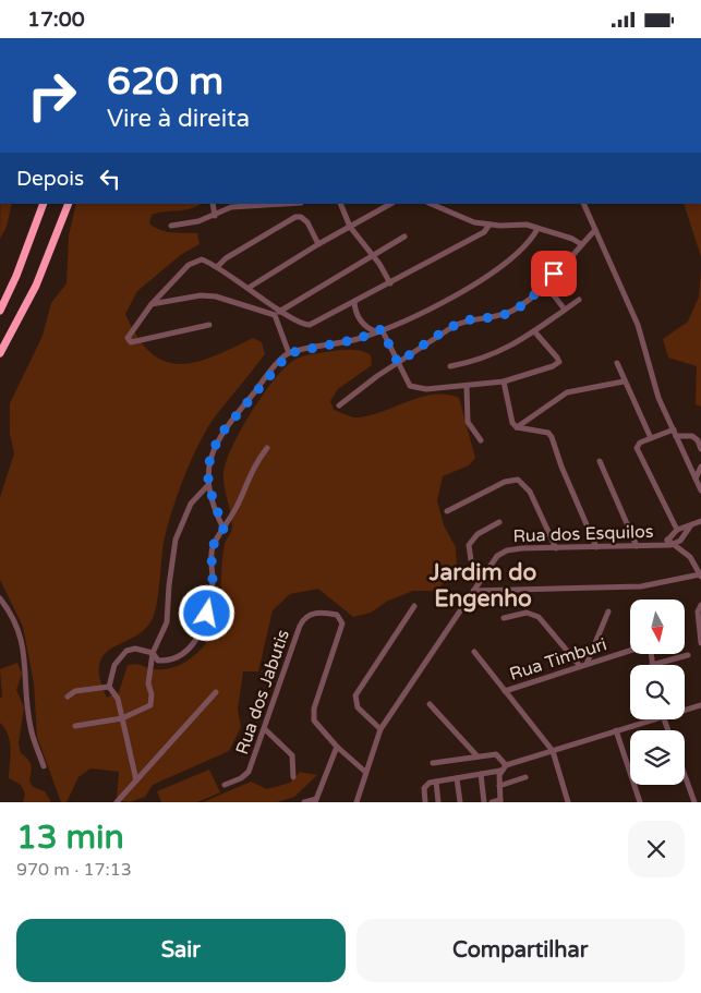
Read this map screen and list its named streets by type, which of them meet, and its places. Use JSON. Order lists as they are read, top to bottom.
{
  "streets": {
    "street": ["Rua dos Esquilos", "Rua Timburi", "Rua dos Jabutis"]
  },
  "crossings": [
    ["Rua dos Esquilos", "Rua dos Jabutis"]
  ],
  "districts": ["Jardim do Engenho"],
  "north": "bottom",
  "page": {
    "status": "17:00",
    "turn": ["620 m", "Vire à direita"],
    "then": "Depois",
    "heading": ["13 min", "970 m · 17:13"],
    "buttons": ["Sair", "Compartilhar"]
  }
}
